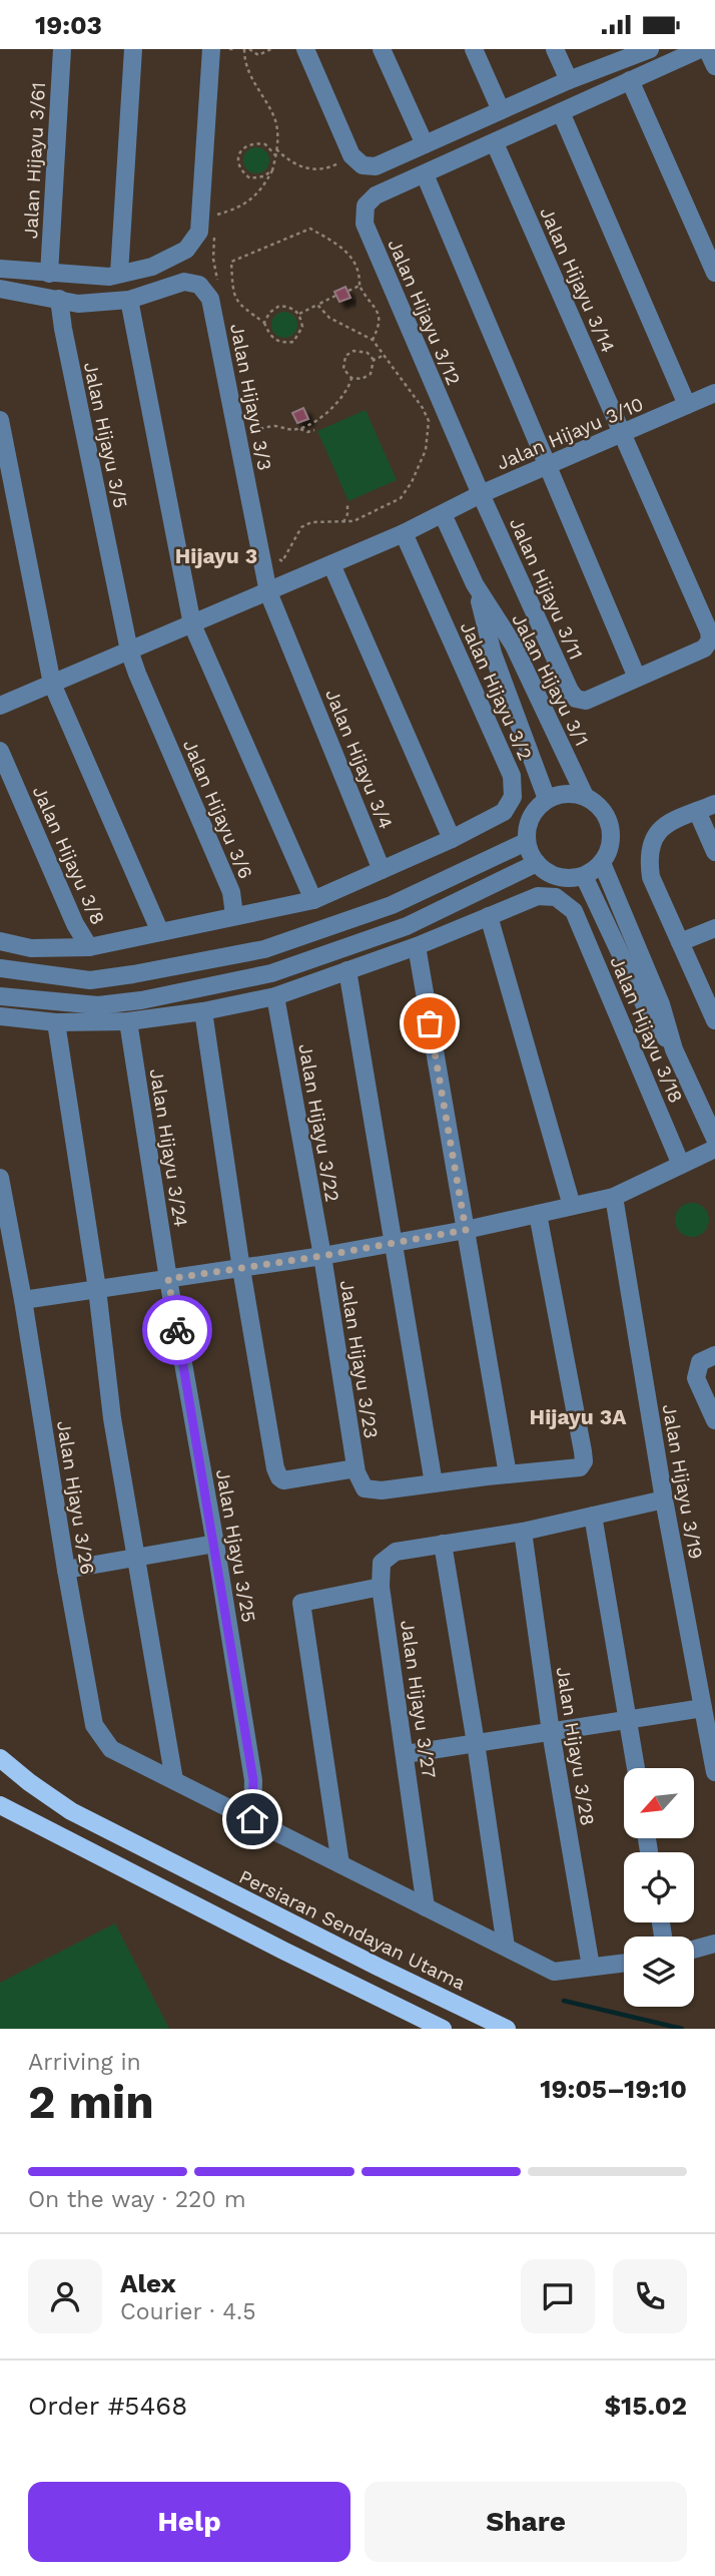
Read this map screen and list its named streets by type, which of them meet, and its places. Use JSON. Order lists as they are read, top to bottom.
{
  "streets": {
    "main road": ["Persiaran Sendayan Utama"],
    "street": [
      "Jalan Hijayu 3/61",
      "Jalan Hijayu 3/14",
      "Jalan Hijayu 3/12",
      "Jalan Hijayu 3/3",
      "Jalan Hijayu 3/10",
      "Jalan Hijayu 3/5",
      "Jalan Hijayu 3/11",
      "Jalan Hijayu 3/1",
      "Jalan Hijayu 3/2",
      "Jalan Hijayu 3/4",
      "Jalan Hijayu 3/6",
      "Jalan Hijayu 3/8",
      "Jalan Hijayu 3/18",
      "Jalan Hijayu 3/22",
      "Jalan Hijayu 3/24",
      "Jalan Hijayu 3/23",
      "Jalan Hijayu 3/19",
      "Jalan Hjayu 3/26",
      "Jalan Hjayu 3/25",
      "Jalan Hijayu 3/27",
      "Jalan Hijayu 3/28"
    ]
  },
  "crossings": [
    ["Jalan Hijayu 3/14", "Jalan Hijayu 3/12"],
    ["Jalan Hijayu 3/14", "Jalan Hijayu 3/10"],
    ["Jalan Hijayu 3/14", "Jalan Hijayu 3/11"],
    ["Jalan Hijayu 3/12", "Jalan Hijayu 3/10"],
    ["Jalan Hijayu 3/12", "Jalan Hijayu 3/11"],
    ["Jalan Hijayu 3/3", "Jalan Hijayu 3/10"],
    ["Jalan Hijayu 3/3", "Jalan Hijayu 3/4"],
    ["Jalan Hijayu 3/10", "Jalan Hijayu 3/5"],
    ["Jalan Hijayu 3/10", "Jalan Hijayu 3/11"],
    ["Jalan Hijayu 3/10", "Jalan Hijayu 3/1"],
    ["Jalan Hijayu 3/10", "Jalan Hijayu 3/2"],
    ["Jalan Hijayu 3/10", "Jalan Hijayu 3/4"],
    ["Jalan Hijayu 3/10", "Jalan Hijayu 3/6"],
    ["Jalan Hijayu 3/5", "Jalan Hijayu 3/6"],
    ["Jalan Hijayu 3/22", "Jalan Hijayu 3/23"],
    ["Jalan Hijayu 3/24", "Jalan Hjayu 3/25"],
    ["Jalan Hijayu 3/19", "Jalan Hijayu 3/27"],
    ["Jalan Hjayu 3/26", "Jalan Hjayu 3/25"],
    ["Jalan Hjayu 3/26", "Jalan Hijayu 3/27"],
    ["Jalan Hjayu 3/26", "Jalan Hijayu 3/28"],
    ["Jalan Hijayu 3/27", "Jalan Hijayu 3/28"]
  ],
  "districts": ["Hijayu 3", "Hijayu 3A"],
  "north": "bottom left",
  "page": {
    "status": "19:03",
    "heading": ["2 min", "Arriving in", "19:05–19:10"],
    "panel": [
      "Alex",
      "Courier · 4.5",
      "Order #5468",
      "$15.02"
    ],
    "bar": "On the way · 220 m",
    "buttons": ["Help", "Share"]
  }
}
